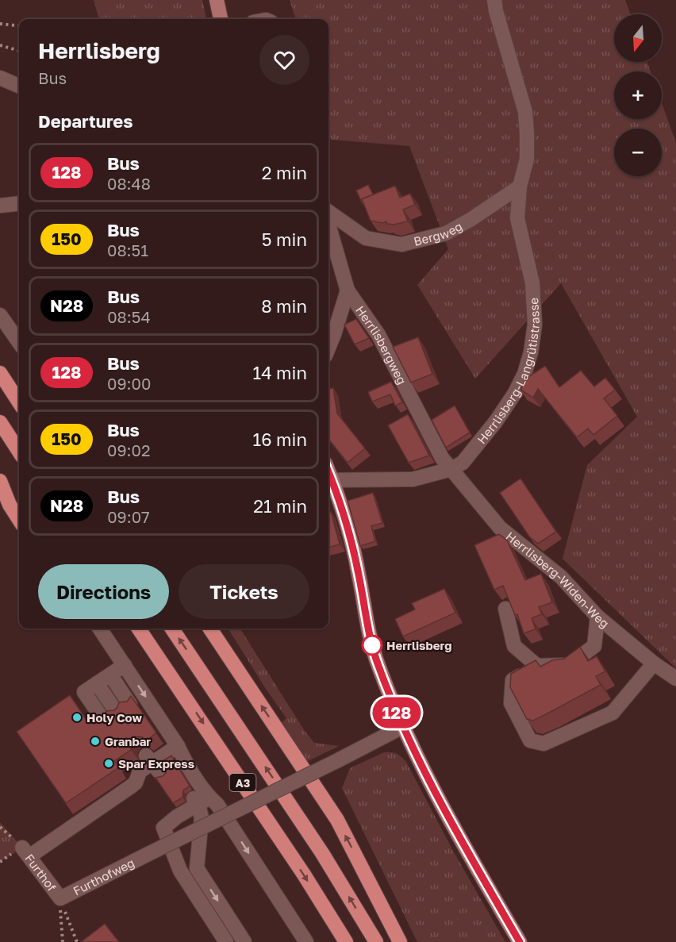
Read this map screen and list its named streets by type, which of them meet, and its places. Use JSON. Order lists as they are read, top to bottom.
{
  "streets": {
    "highway": ["A3"],
    "street": [
      "Bergweg",
      "Herrlisbergweg",
      "Herrlisberg-Langrütistrasse",
      "Herrlisberg-Widen-Weg",
      "Furthof",
      "Furthofweg"
    ]
  },
  "crossings": [
    ["Bergweg", "Herrlisberg-Langrütistrasse"],
    ["Herrlisbergweg", "Herrlisberg-Langrütistrasse"],
    ["Herrlisbergweg", "Herrlisberg-Widen-Weg"],
    ["Herrlisberg-Langrütistrasse", "Herrlisberg-Widen-Weg"],
    ["Furthof", "Furthofweg"]
  ],
  "places": [
    "Herrlisberg",
    "Holy Cow",
    "Granbar",
    "Spar Express"
  ],
  "lines": ["bus line 128"],
  "north": "bottom",
  "page": {
    "on_map": "128",
    "map_buttons": ["+", "−"],
    "heading": [
      ["Herrlisberg", "Bus"],
      "Departures"
    ],
    "list": [
      {
        "mark": "128",
        "name": "Bus",
        "note": "08:48",
        "value": "2 min"
      },
      {
        "mark": "150",
        "name": "Bus",
        "note": "08:51",
        "value": "5 min"
      },
      {
        "mark": "N28",
        "name": "Bus",
        "note": "08:54",
        "value": "8 min"
      },
      {
        "mark": "128",
        "name": "Bus",
        "note": "09:00",
        "value": "14 min"
      },
      {
        "mark": "150",
        "name": "Bus",
        "note": "09:02",
        "value": "16 min"
      },
      {
        "mark": "N28",
        "name": "Bus",
        "note": "09:07",
        "value": "21 min"
      }
    ],
    "buttons": ["Directions", "Tickets"]
  }
}
